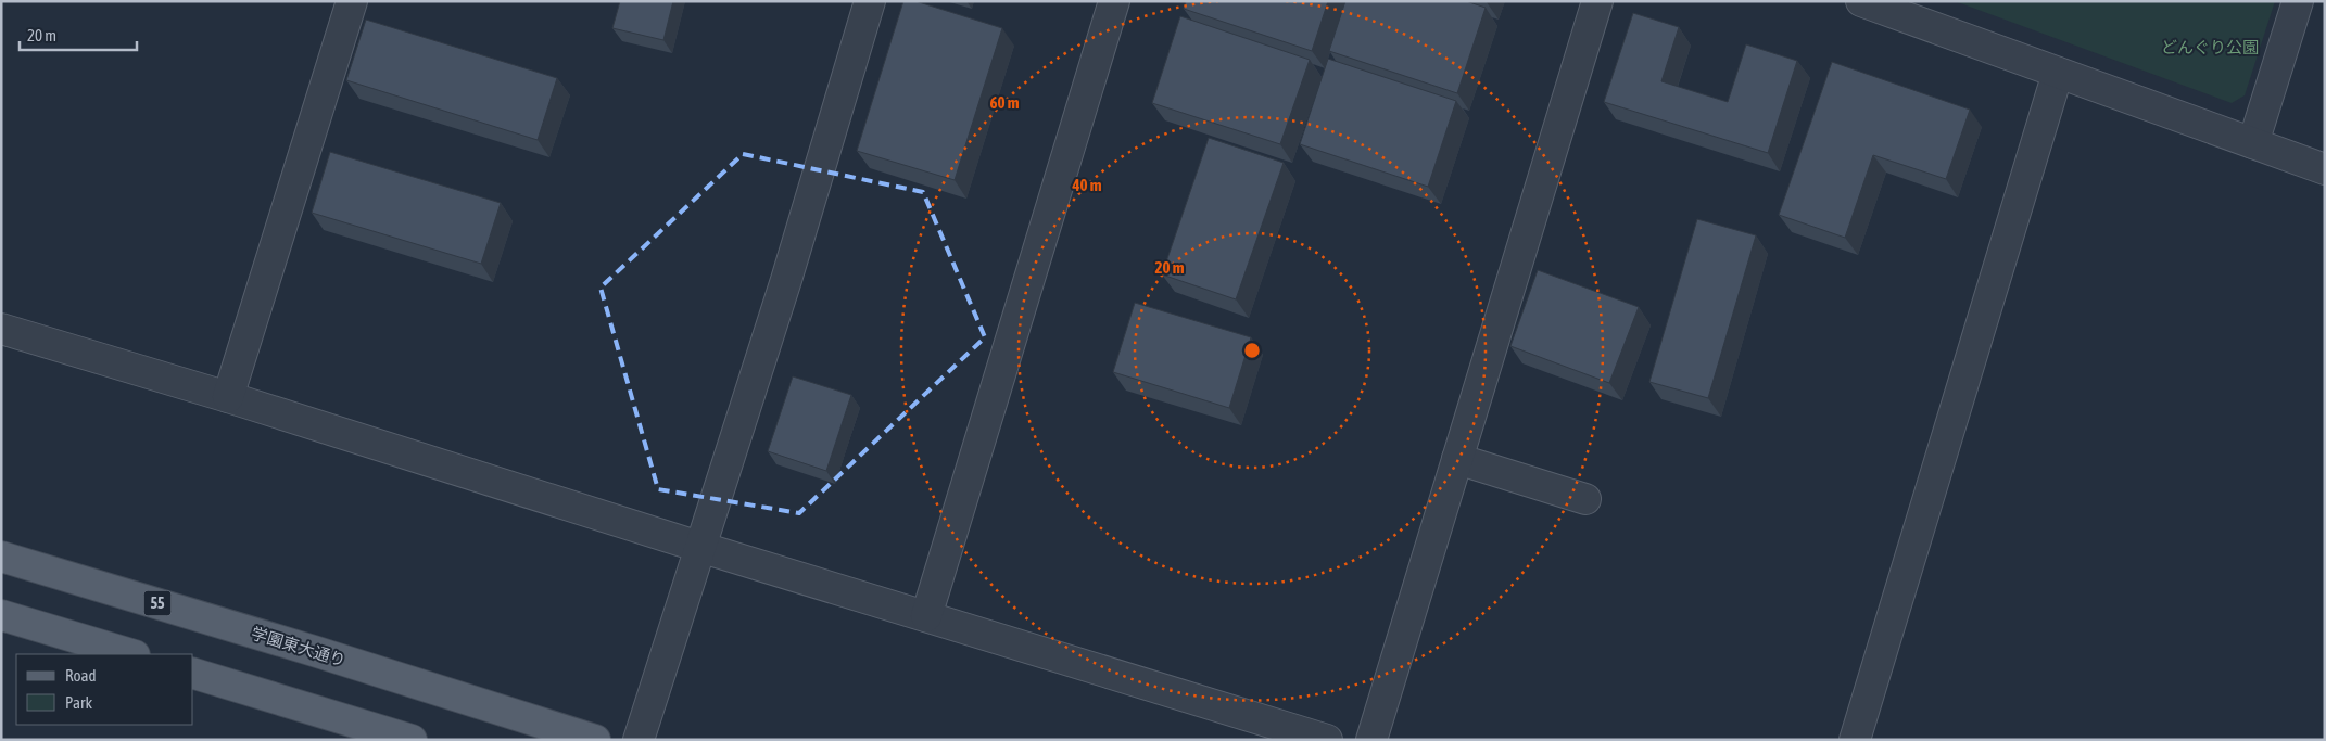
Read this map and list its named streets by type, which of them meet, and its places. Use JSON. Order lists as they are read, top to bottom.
{
  "streets": {
    "main road": ["55", "学園東大通り"]
  },
  "parks": ["どんぐり公園"],
  "legend": ["Road", "Park"],
  "scale_bar": "20 m",
  "rings": ["60 m", "40 m", "20 m"]
}
